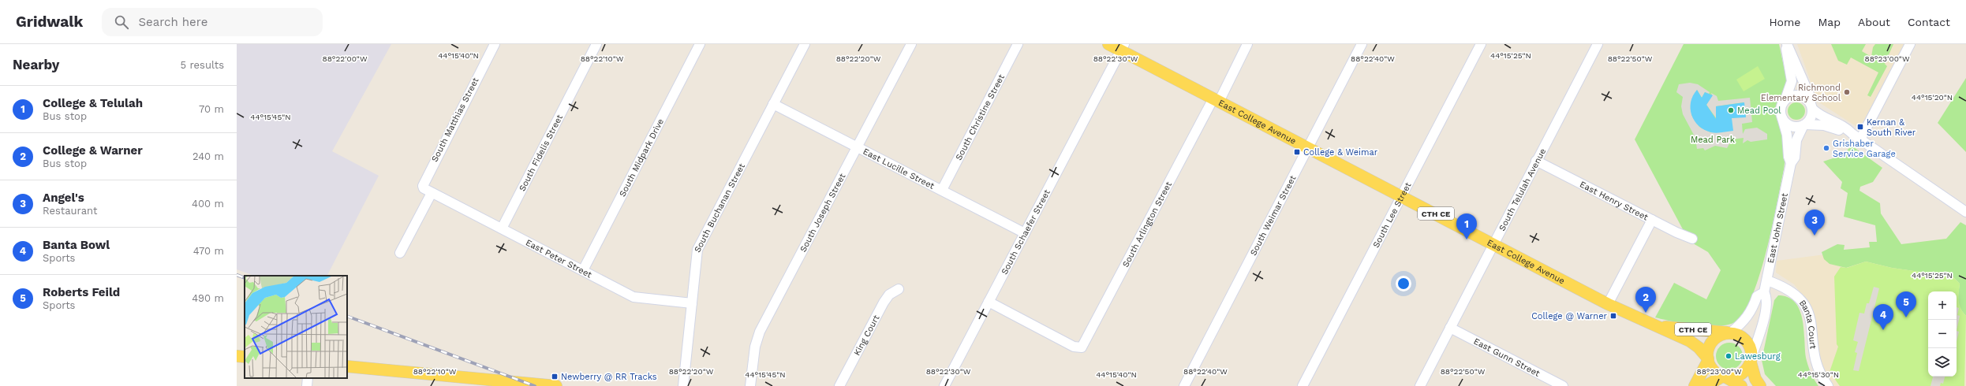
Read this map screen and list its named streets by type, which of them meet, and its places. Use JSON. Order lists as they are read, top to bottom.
{
  "streets": {
    "main road": ["East College Avenue", "CTH CE"],
    "street": [
      "South Christine Street",
      "South Matthias Street",
      "South Fidelis Street",
      "South Midpark Drive",
      "East Lucille Street",
      "South Telulah Avenue",
      "East Henry Street",
      "South Buchanan Street",
      "South Joseph Street",
      "South Weimar Street",
      "South Lee Street",
      "South Arlington Street",
      "East John Street",
      "South Schaefer Street",
      "East Peter Street",
      "Banta Court",
      "King Court",
      "East Gunn Street"
    ]
  },
  "crossings": [
    ["South Christine Street", "East Lucille Street"],
    ["South Matthias Street", "East Peter Street"],
    ["East College Avenue", "South Telulah Avenue"],
    ["East College Avenue", "South Weimar Street"],
    ["East College Avenue", "South Lee Street"],
    ["East College Avenue", "South Arlington Street"],
    ["East College Avenue", "East John Street"],
    ["East College Avenue", "South Schaefer Street"],
    ["South Fidelis Street", "East Peter Street"],
    ["South Midpark Drive", "East Peter Street"],
    ["East Lucille Street", "South Buchanan Street"],
    ["East Lucille Street", "South Joseph Street"],
    ["East Lucille Street", "South Schaefer Street"],
    ["South Telulah Avenue", "East Henry Street"],
    ["South Telulah Avenue", "East Gunn Street"],
    ["South Buchanan Street", "East Peter Street"],
    ["South Arlington Street", "South Schaefer Street"],
    ["East John Street", "Banta Court"]
  ],
  "parks": ["Mead Park"],
  "places": {
    "other": [
      "Richmond Elementary School",
      "Mead Pool",
      "Grishaber Service Garage",
      "Lawesburg"
    ],
    "transit": [
      "Kernan & South River",
      "College & Weimar",
      "College @ Warner",
      "Newberry @ RR Tracks"
    ]
  },
  "page": {
    "header": "Gridwalk",
    "search": "Search here",
    "nav": [
      "Home",
      "Map",
      "About",
      "Contact"
    ],
    "heading": ["Nearby", "5 results"],
    "list": [
      {
        "mark": "1",
        "name": "College & Telulah",
        "note": "Bus stop",
        "value": "70 m"
      },
      {
        "mark": "2",
        "name": "College & Warner",
        "note": "Bus stop",
        "value": "240 m"
      },
      {
        "mark": "3",
        "name": "Angel's",
        "note": "Restaurant",
        "value": "400 m"
      },
      {
        "mark": "4",
        "name": "Banta Bowl",
        "note": "Sports",
        "value": "470 m"
      },
      {
        "mark": "5",
        "name": "Roberts Feild",
        "note": "Sports",
        "value": "490 m"
      }
    ],
    "pins": [
      "3",
      "1",
      "2",
      "5",
      "4"
    ],
    "map_buttons": ["+", "−"]
  },
  "coordinates": [
    "44°15'40\"N",
    "44°15'25\"N",
    "88°22'00\"W",
    "88°22'10\"W",
    "88°22'20\"W",
    "88°22'30\"W",
    "88°22'40\"W",
    "88°22'50\"W",
    "88°23'00\"W",
    "44°15'20\"N",
    "44°15'45\"N",
    "44°15'30\"N"
  ]
}
